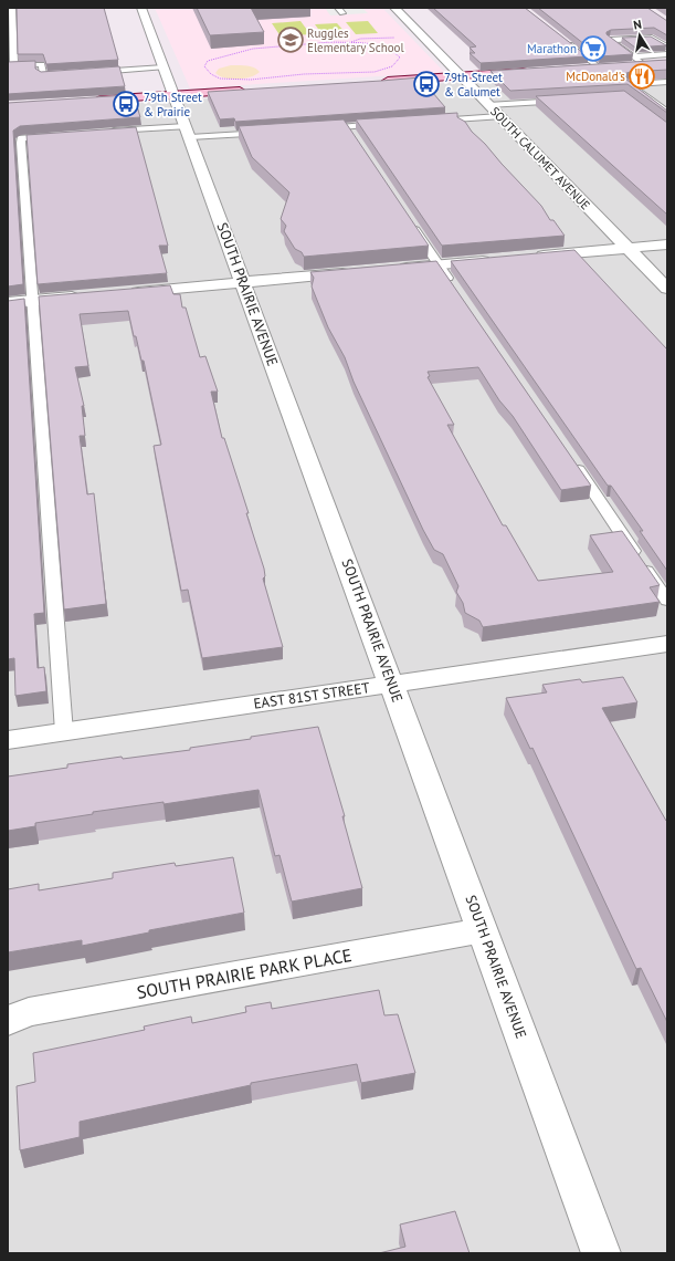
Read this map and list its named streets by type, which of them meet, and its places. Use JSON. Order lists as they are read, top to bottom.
{
  "streets": {
    "street": [
      "SOUTH CALUMET AVENUE",
      "SOUTH PRAIRIE AVENUE",
      "EAST 81ST STREET",
      "SOUTH PRAIRIE PARK PLACE"
    ]
  },
  "crossings": [
    ["SOUTH PRAIRIE AVENUE", "EAST 81ST STREET"],
    ["SOUTH PRAIRIE AVENUE", "SOUTH PRAIRIE PARK PLACE"]
  ],
  "places": {
    "school or university": ["Ruggles Elementary School"],
    "supermarket": ["Marathon"],
    "restaurant": ["McDonald's"],
    "bus stop": ["79th Street & Calumet", "79th Street & Prairie"]
  },
  "north": "top"
}
